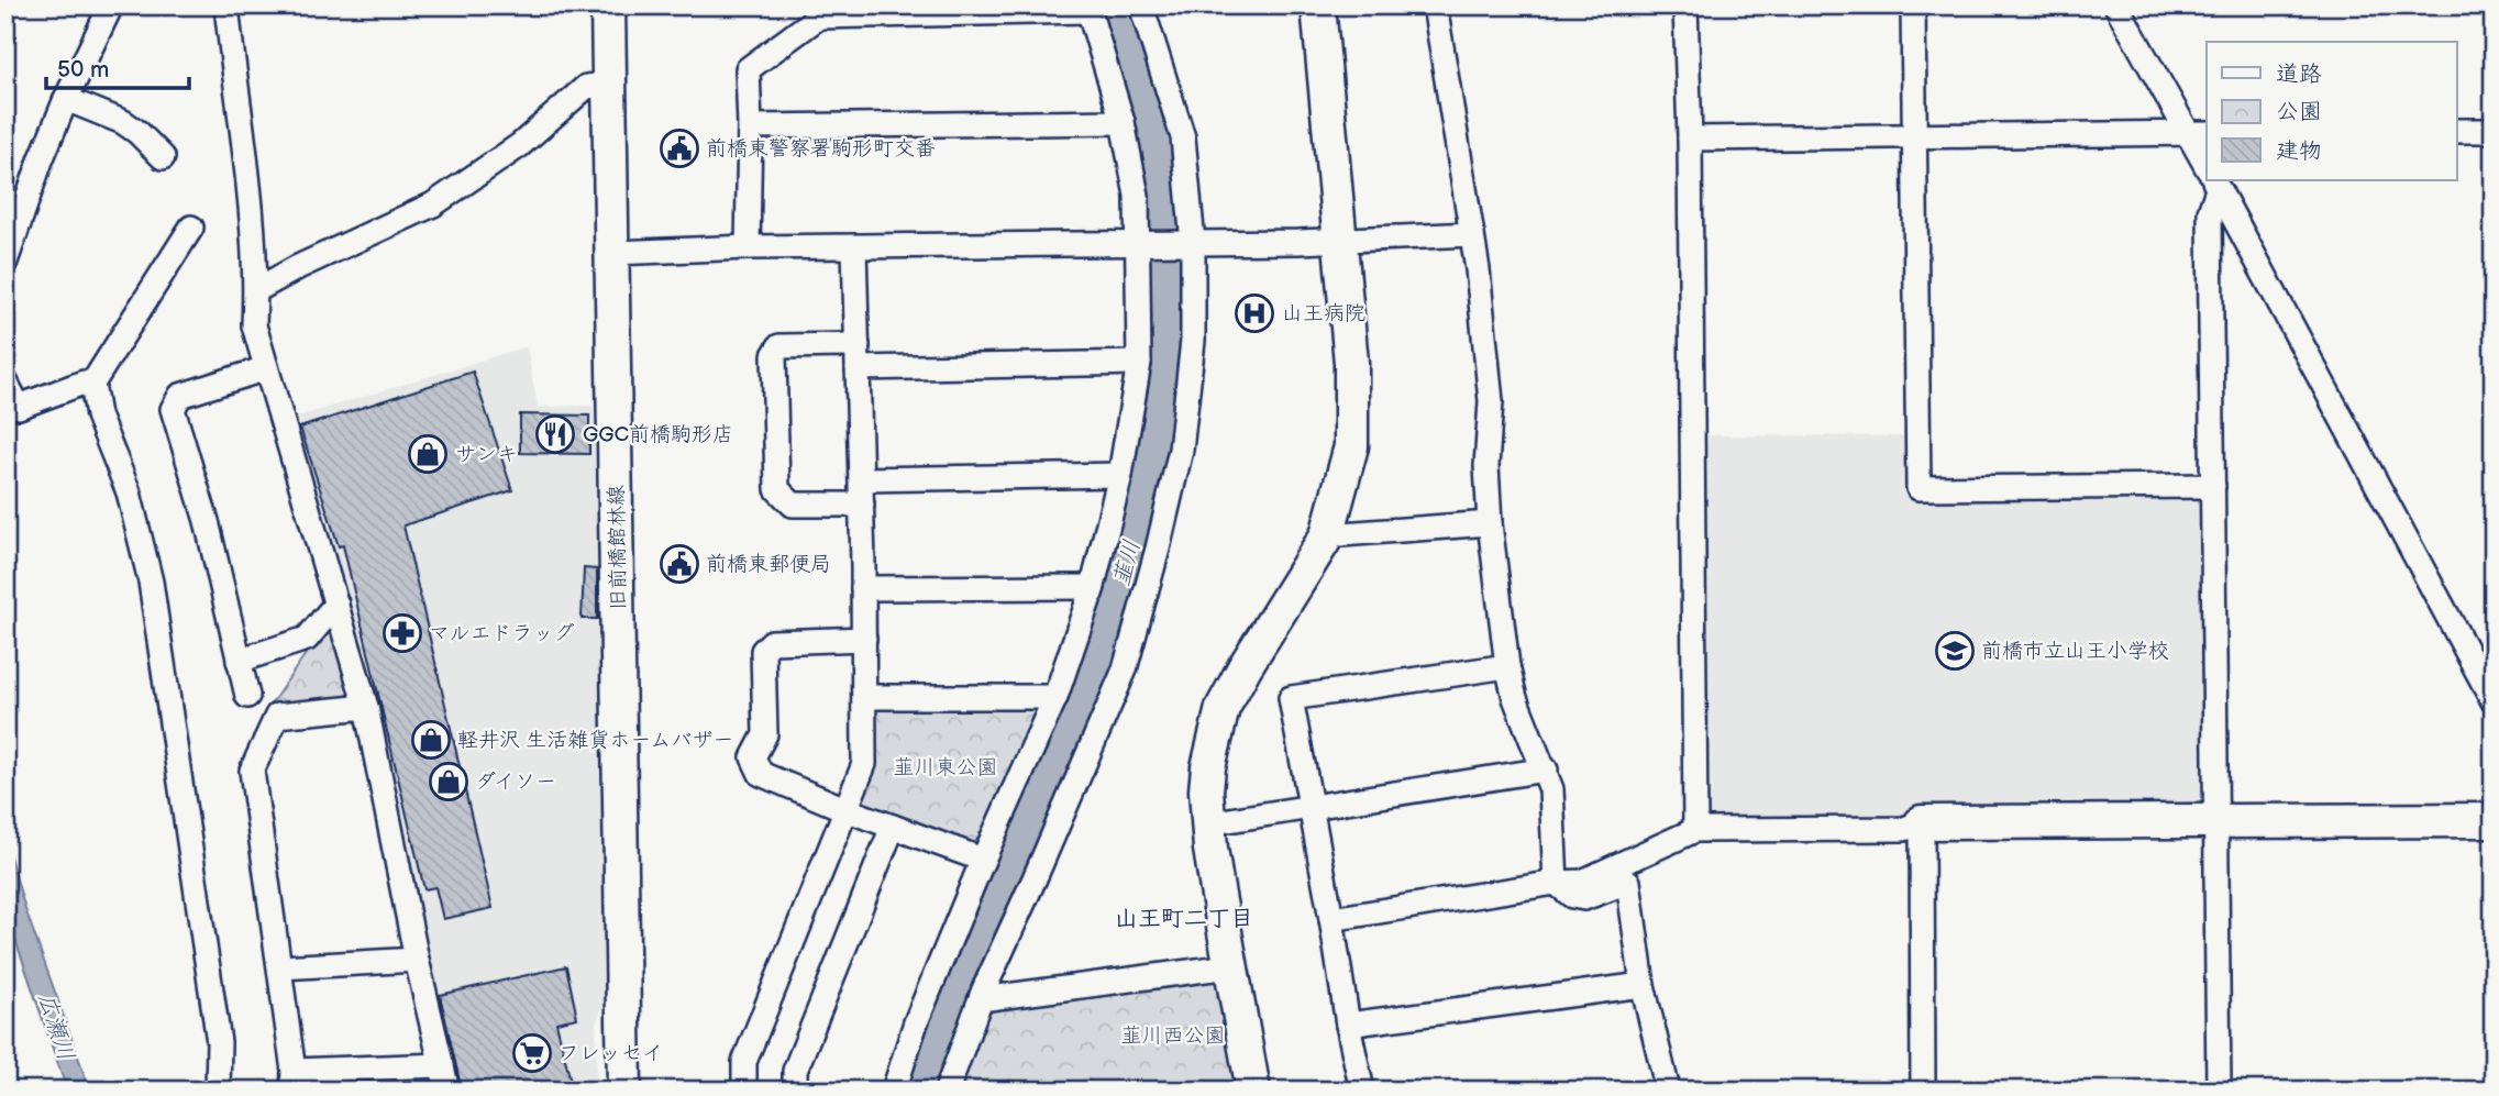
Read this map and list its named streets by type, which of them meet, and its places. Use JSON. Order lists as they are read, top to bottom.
{
  "streets": {
    "street": ["旧前橋館林線"]
  },
  "districts": ["山王町二丁目"],
  "water": ["韮川", "広瀬川"],
  "parks": ["韮川東公園", "韮川西公園"],
  "places": {
    "public building": ["前橋東警察署駒形町交番", "前橋東郵便局"],
    "hospital": ["山王病院"],
    "restaurant": ["GGC前橋駒形店"],
    "shop": ["サンキ", "軽井沢 生活雑貨ホームバザー", "ダイソー"],
    "pharmacy": ["マルエドラッグ"],
    "school or university": ["前橋市立山王小学校"],
    "supermarket": ["フレッセイ"]
  },
  "legend": ["道路", "公園", "建物"],
  "scale_bar": "50 m"
}
